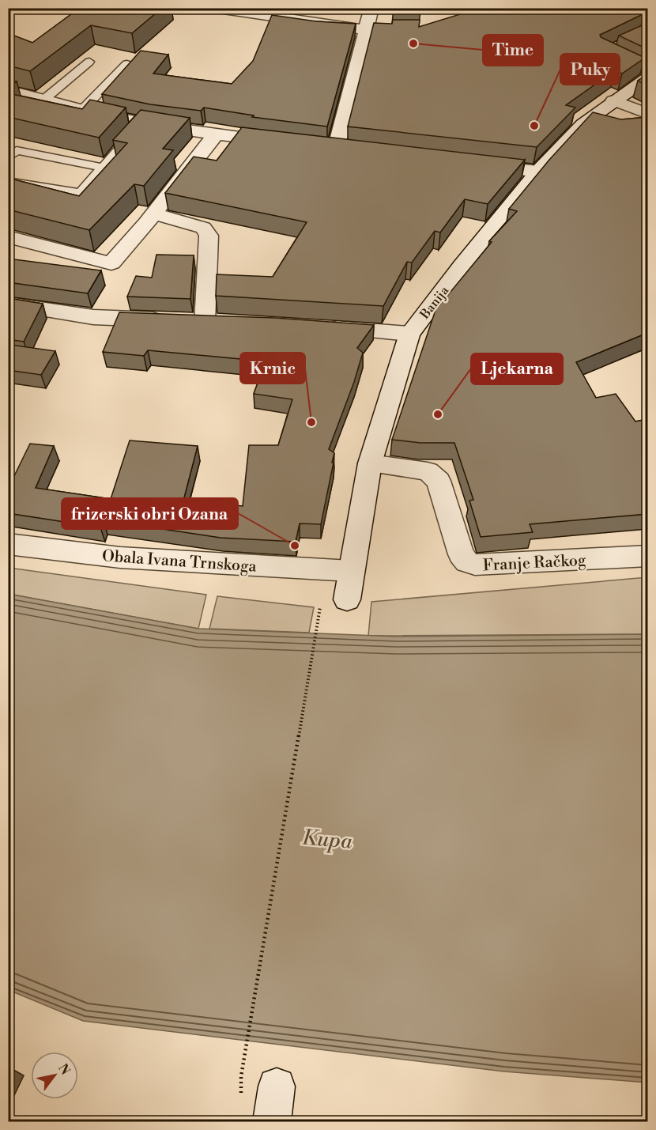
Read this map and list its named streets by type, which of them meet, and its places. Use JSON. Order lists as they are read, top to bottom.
{
  "streets": {
    "street": ["Banija", "Obala Ivana Trnskoga", "Franje Račkog"]
  },
  "crossings": [
    ["Banija", "Obala Ivana Trnskoga"],
    ["Banija", "Franje Račkog"]
  ],
  "water": ["Kupa"],
  "places": [
    "Time",
    "Puky",
    "Ljekarna",
    "Krnic",
    "frizerski obri Ozana"
  ],
  "north": "top right"
}
